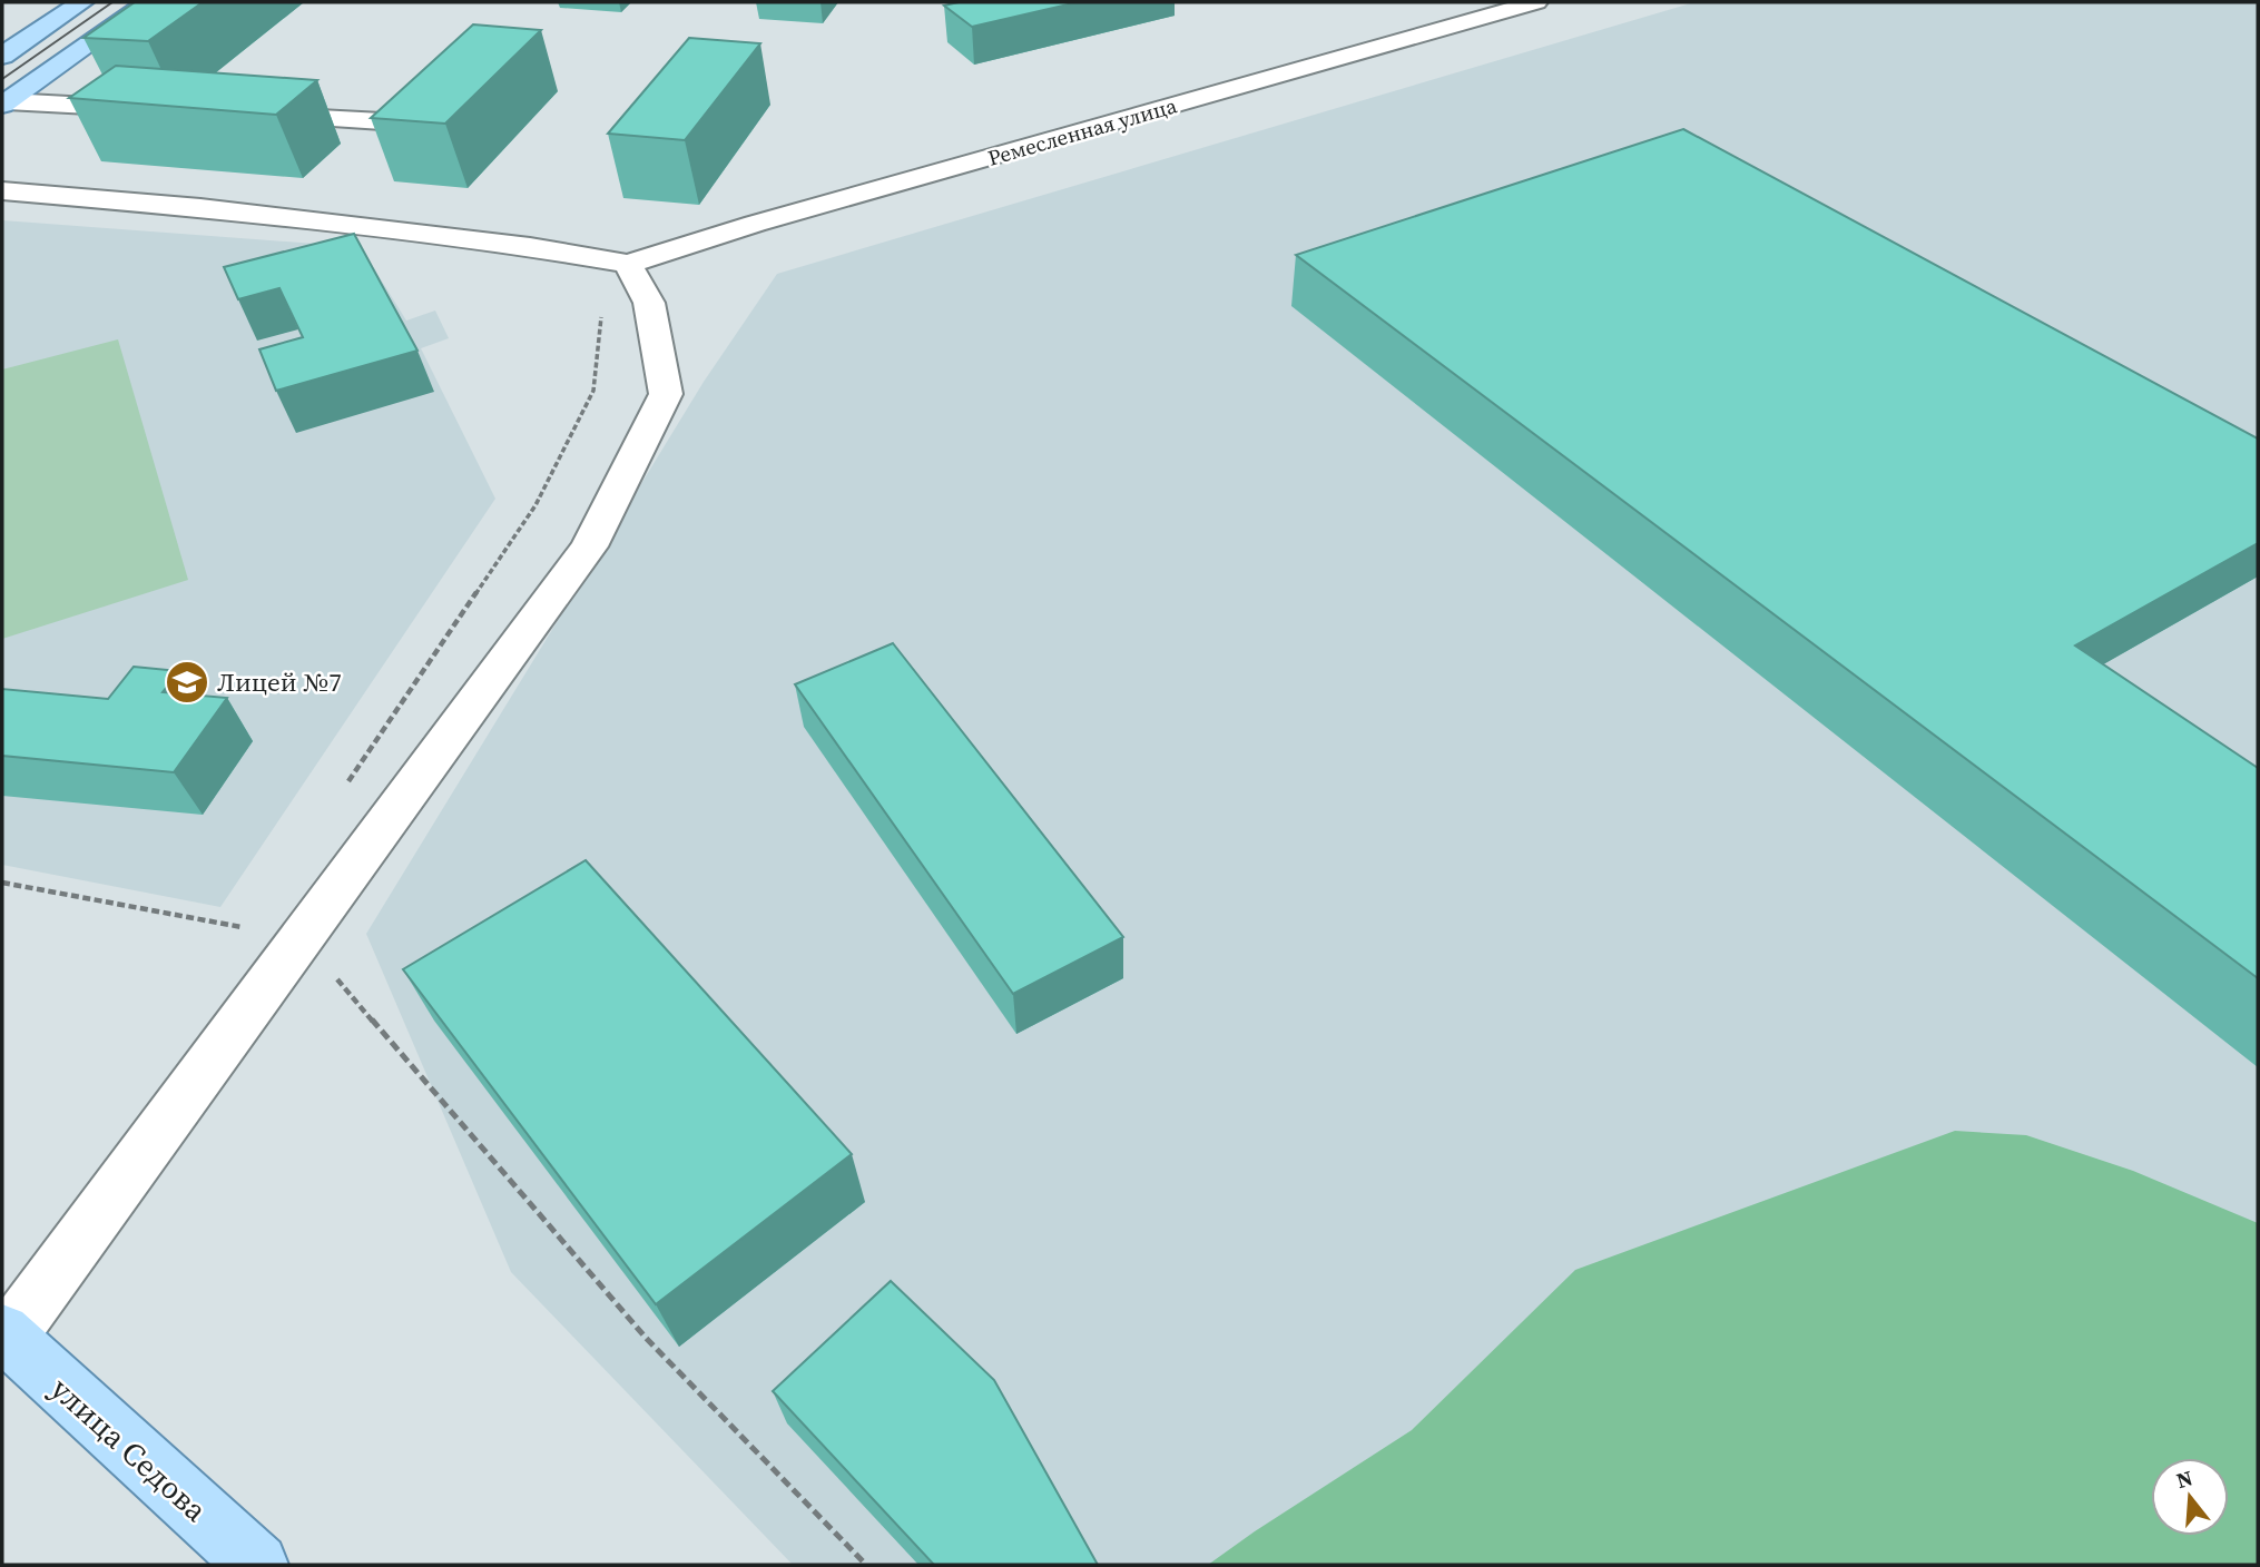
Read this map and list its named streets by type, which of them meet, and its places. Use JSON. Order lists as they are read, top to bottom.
{
  "streets": {
    "main road": ["улица Седова"],
    "street": ["Ремесленная улица"]
  },
  "places": {
    "school or university": ["Лицей №7"]
  },
  "north": "top"
}
